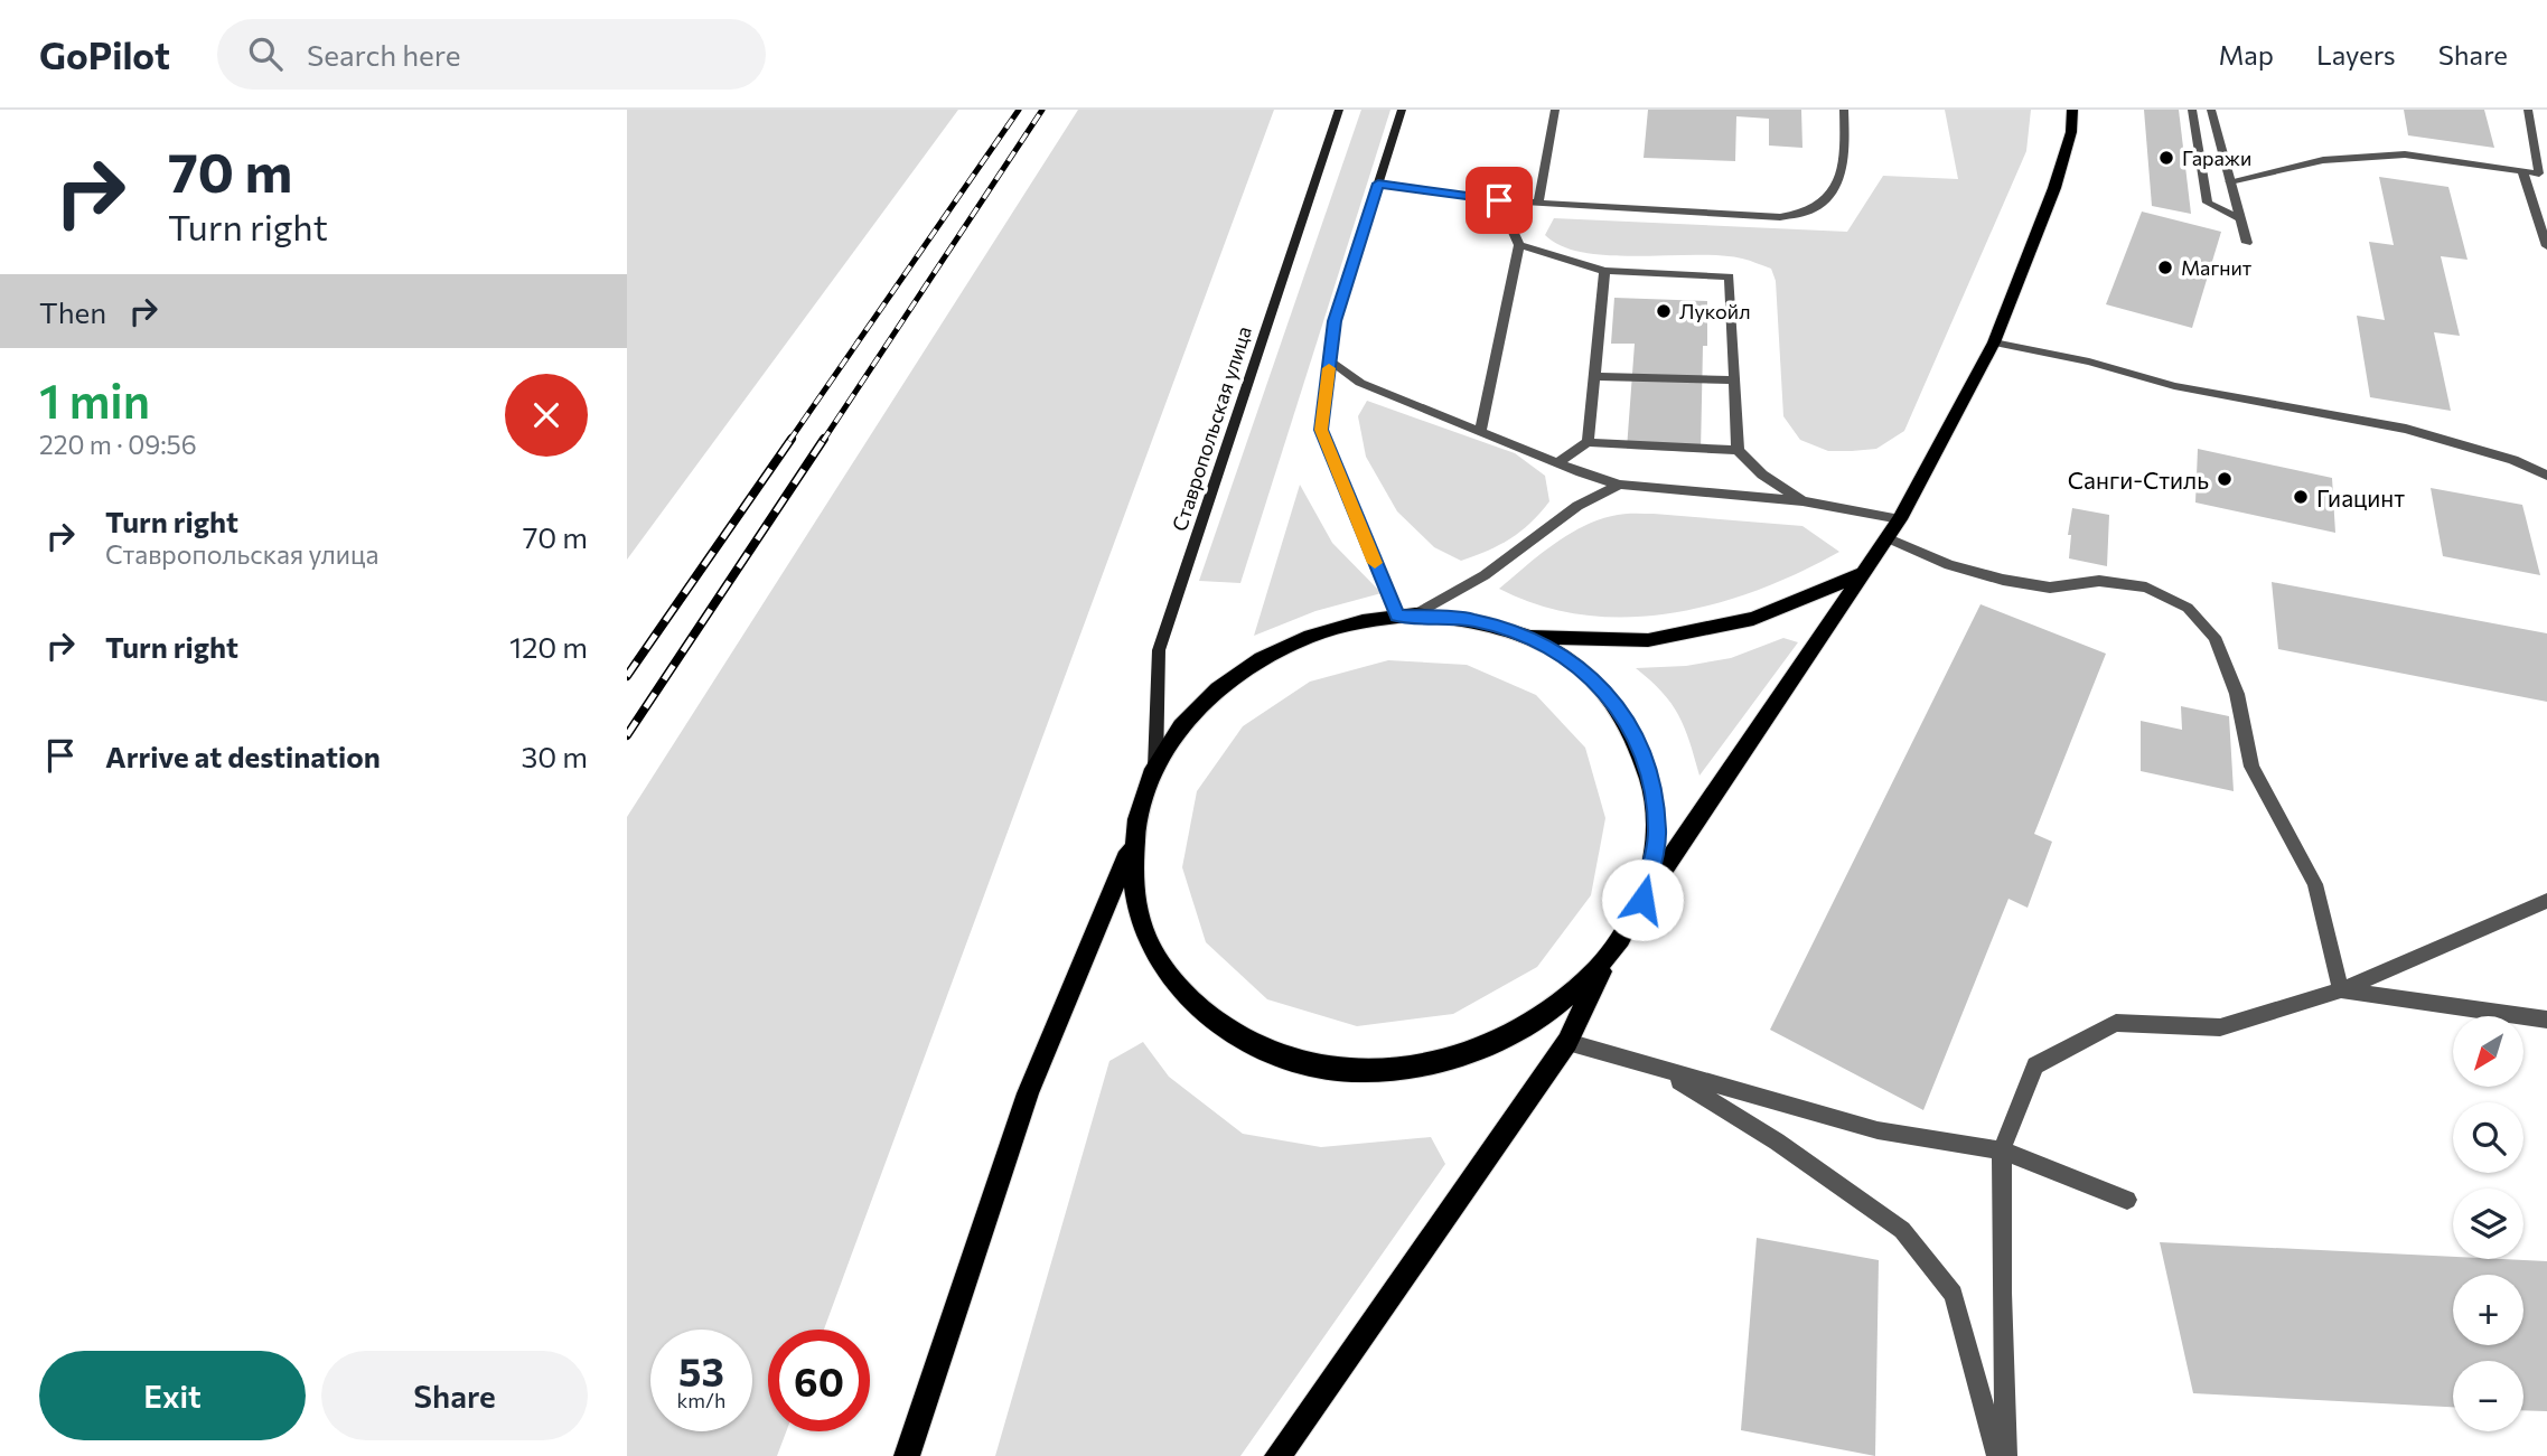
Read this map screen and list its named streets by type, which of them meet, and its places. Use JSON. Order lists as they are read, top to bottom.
{
  "streets": {
    "main road": ["Ставропольская улица"]
  },
  "places": [
    "Гаражи",
    "Магнит",
    "Лукойл",
    "Санги-Стиль",
    "Гиацинт"
  ],
  "north": "bottom left",
  "page": {
    "header": "GoPilot",
    "search": "Search here",
    "nav": ["Map", "Layers", "Share"],
    "turn": ["70 m", "Turn right"],
    "then": "Then",
    "heading": ["1 min", "220 m · 09:56"],
    "list": [
      {
        "name": "Turn right",
        "note": "Ставропольская улица",
        "value": "70 m"
      },
      {
        "name": "Turn right",
        "value": "120 m"
      },
      {
        "name": "Arrive at destination",
        "value": "30 m"
      }
    ],
    "map_buttons": ["+", "−"],
    "speed": "53 km/h",
    "limit": "60",
    "buttons": ["Exit", "Share"]
  }
}
